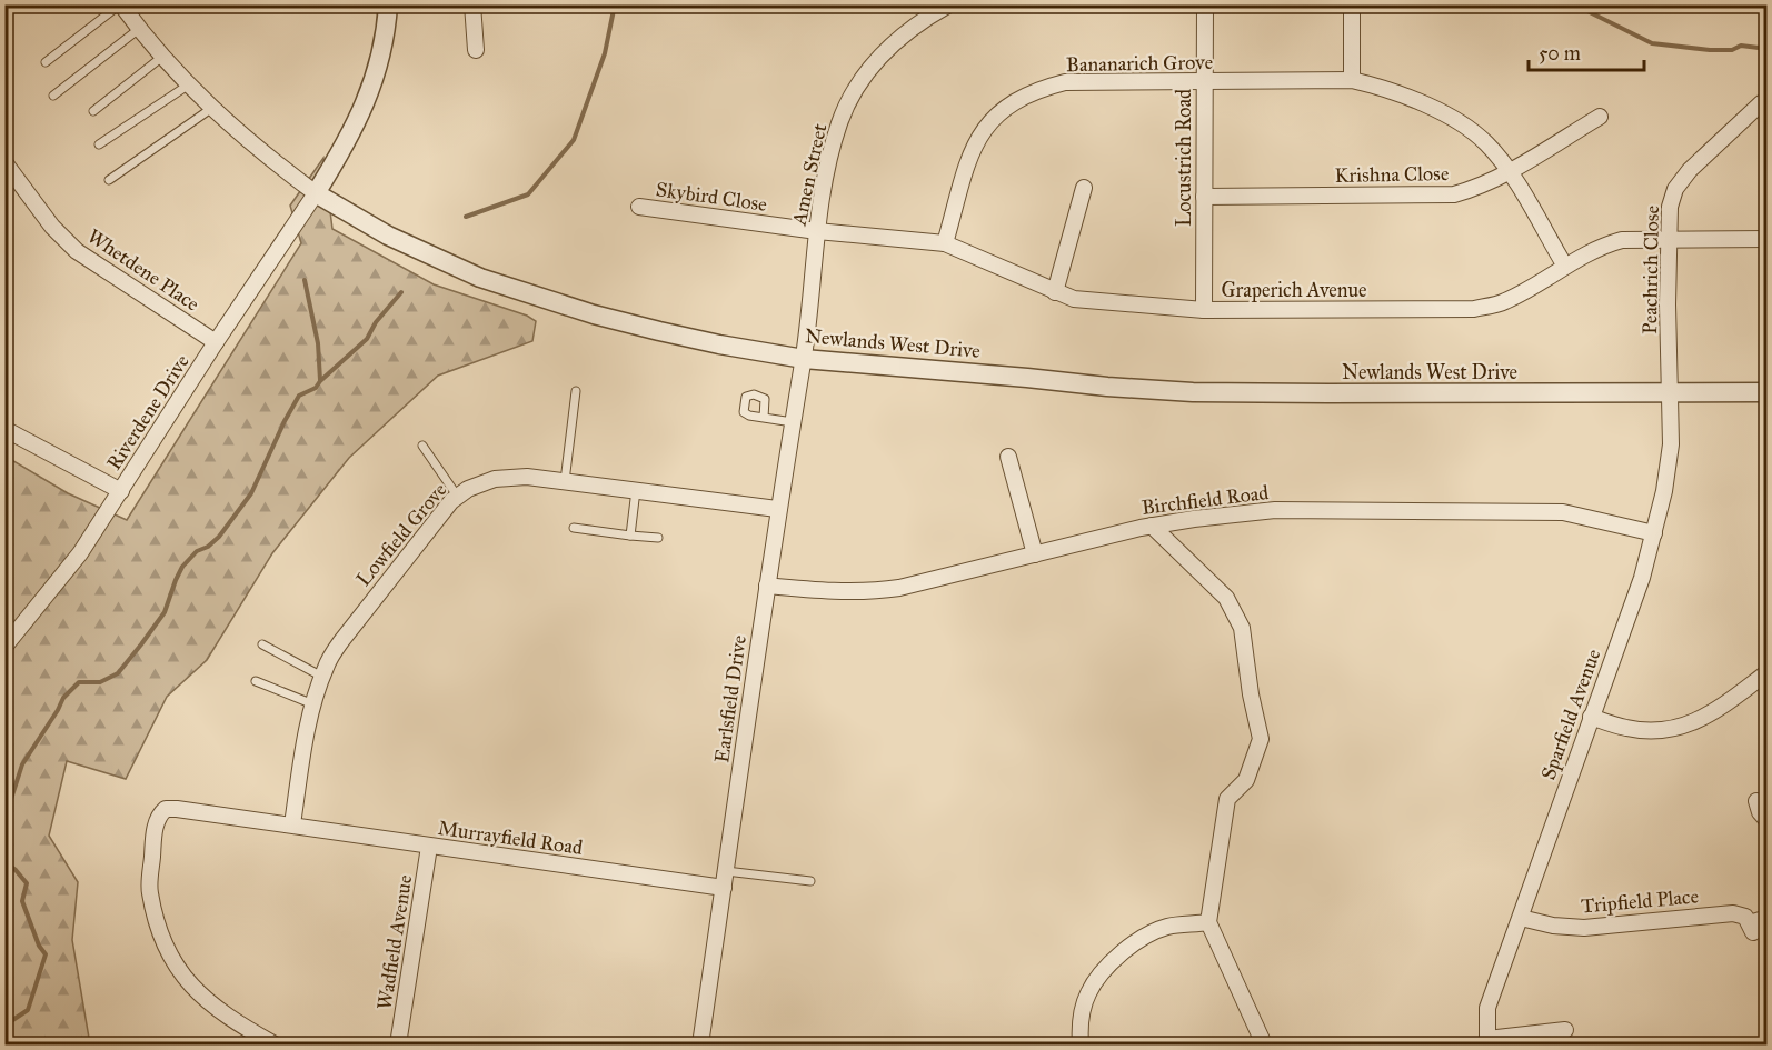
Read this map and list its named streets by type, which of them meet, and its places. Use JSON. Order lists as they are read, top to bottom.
{
  "streets": {
    "street": [
      "Bananarich Grove",
      "Locustrich Road",
      "Amen Street",
      "Krishna Close",
      "Skybird Close",
      "Whetdene Place",
      "Peachrich Close",
      "Graperich Avenue",
      "Newlands West Drive",
      "Riverdene Drive",
      "Birchfield Road",
      "Lowfield Grove",
      "Earlsfield Drive",
      "Sparfield Avenue",
      "Murrayfield Road",
      "Tripfield Place",
      "Wadfield Avenue"
    ]
  },
  "crossings": [
    ["Bananarich Grove", "Locustrich Road"],
    ["Bananarich Grove", "Krishna Close"],
    ["Bananarich Grove", "Graperich Avenue"],
    ["Locustrich Road", "Krishna Close"],
    ["Locustrich Road", "Graperich Avenue"],
    ["Amen Street", "Skybird Close"],
    ["Amen Street", "Graperich Avenue"],
    ["Amen Street", "Newlands West Drive"],
    ["Amen Street", "Earlsfield Drive"],
    ["Skybird Close", "Graperich Avenue"],
    ["Whetdene Place", "Riverdene Drive"],
    ["Peachrich Close", "Graperich Avenue"],
    ["Peachrich Close", "Newlands West Drive"],
    ["Peachrich Close", "Sparfield Avenue"],
    ["Newlands West Drive", "Riverdene Drive"],
    ["Newlands West Drive", "Earlsfield Drive"],
    ["Newlands West Drive", "Sparfield Avenue"],
    ["Birchfield Road", "Earlsfield Drive"],
    ["Birchfield Road", "Sparfield Avenue"],
    ["Lowfield Grove", "Earlsfield Drive"],
    ["Lowfield Grove", "Murrayfield Road"],
    ["Earlsfield Drive", "Murrayfield Road"],
    ["Sparfield Avenue", "Tripfield Place"],
    ["Murrayfield Road", "Wadfield Avenue"]
  ],
  "scale_bar": "50 m"
}
